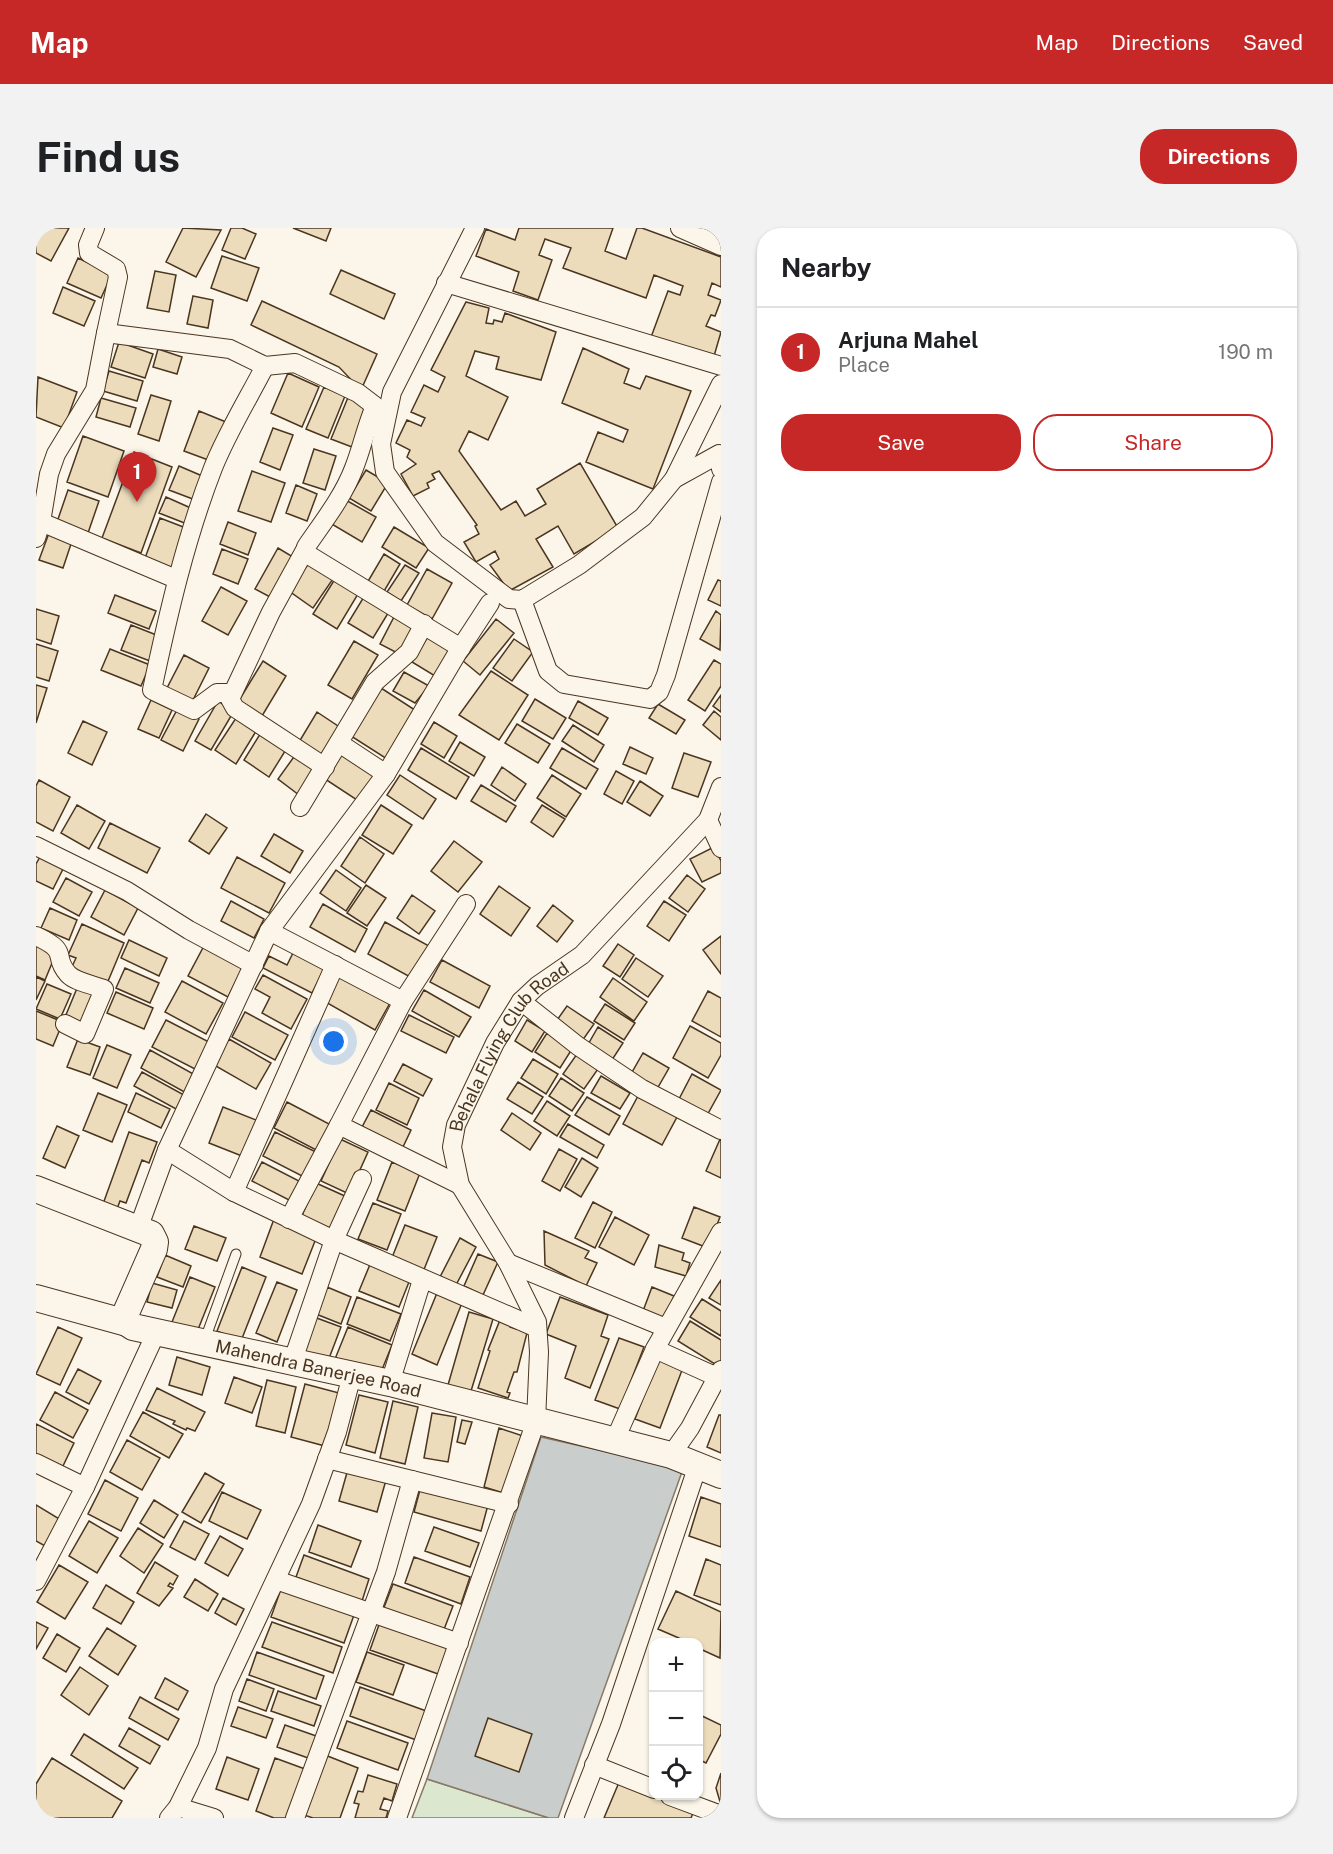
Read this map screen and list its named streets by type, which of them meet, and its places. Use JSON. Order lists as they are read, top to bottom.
{
  "streets": {
    "street": ["Behala Flying Club Road", "Mahendra Banerjee Road"]
  },
  "crossings": [
    ["Behala Flying Club Road", "Mahendra Banerjee Road"]
  ],
  "page": {
    "header": "Map",
    "nav": ["Map", "Directions", "Saved"],
    "buttons": [
      "Directions",
      ["Save", "Share"]
    ],
    "title": "Find us",
    "heading": "Nearby",
    "list": [
      {
        "mark": "1",
        "name": "Arjuna Mahel",
        "note": "Place",
        "value": "190 m"
      }
    ],
    "pins": "1",
    "map_buttons": ["+", "−"]
  }
}
